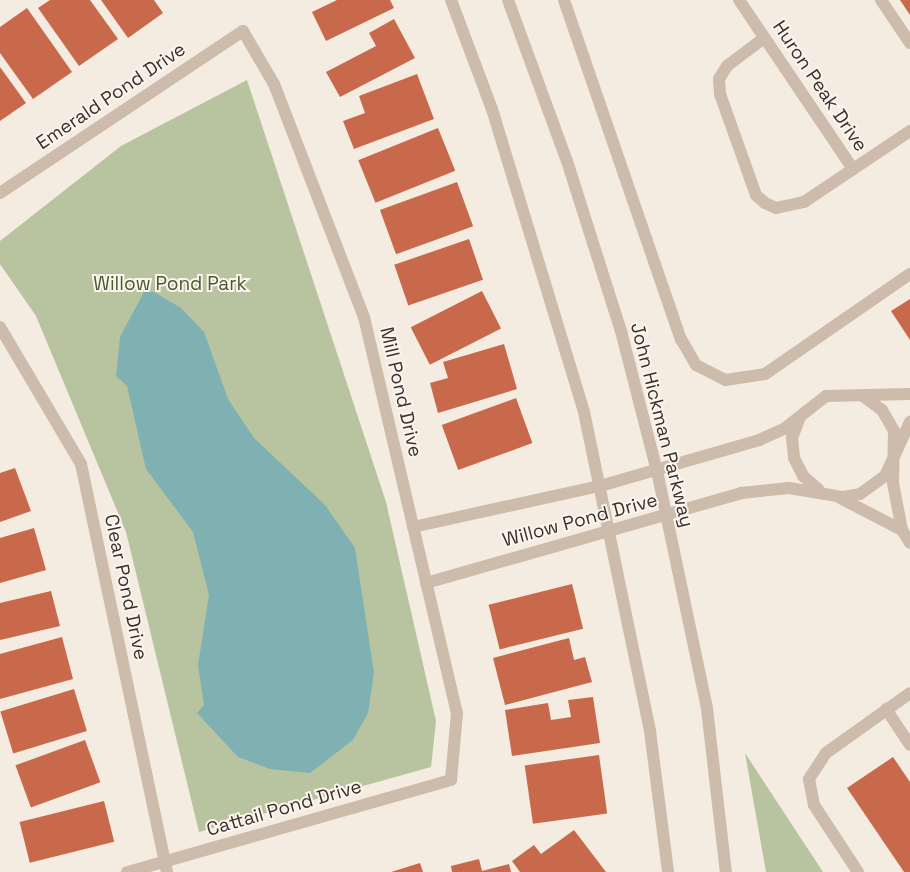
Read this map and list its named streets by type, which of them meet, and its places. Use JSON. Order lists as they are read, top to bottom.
{
  "streets": {
    "street": [
      "Huron Peak Drive",
      "Emerald Pond Drive",
      "Mill Pond Drive",
      "John Hickman Parkway",
      "Willow Pond Drive",
      "Clear Pond Drive",
      "Cattail Pond Drive"
    ]
  },
  "crossings": [
    ["Emerald Pond Drive", "Mill Pond Drive"],
    ["Mill Pond Drive", "Willow Pond Drive"],
    ["Mill Pond Drive", "Cattail Pond Drive"],
    ["John Hickman Parkway", "Willow Pond Drive"],
    ["Clear Pond Drive", "Cattail Pond Drive"]
  ],
  "parks": ["Willow Pond Park"]
}
